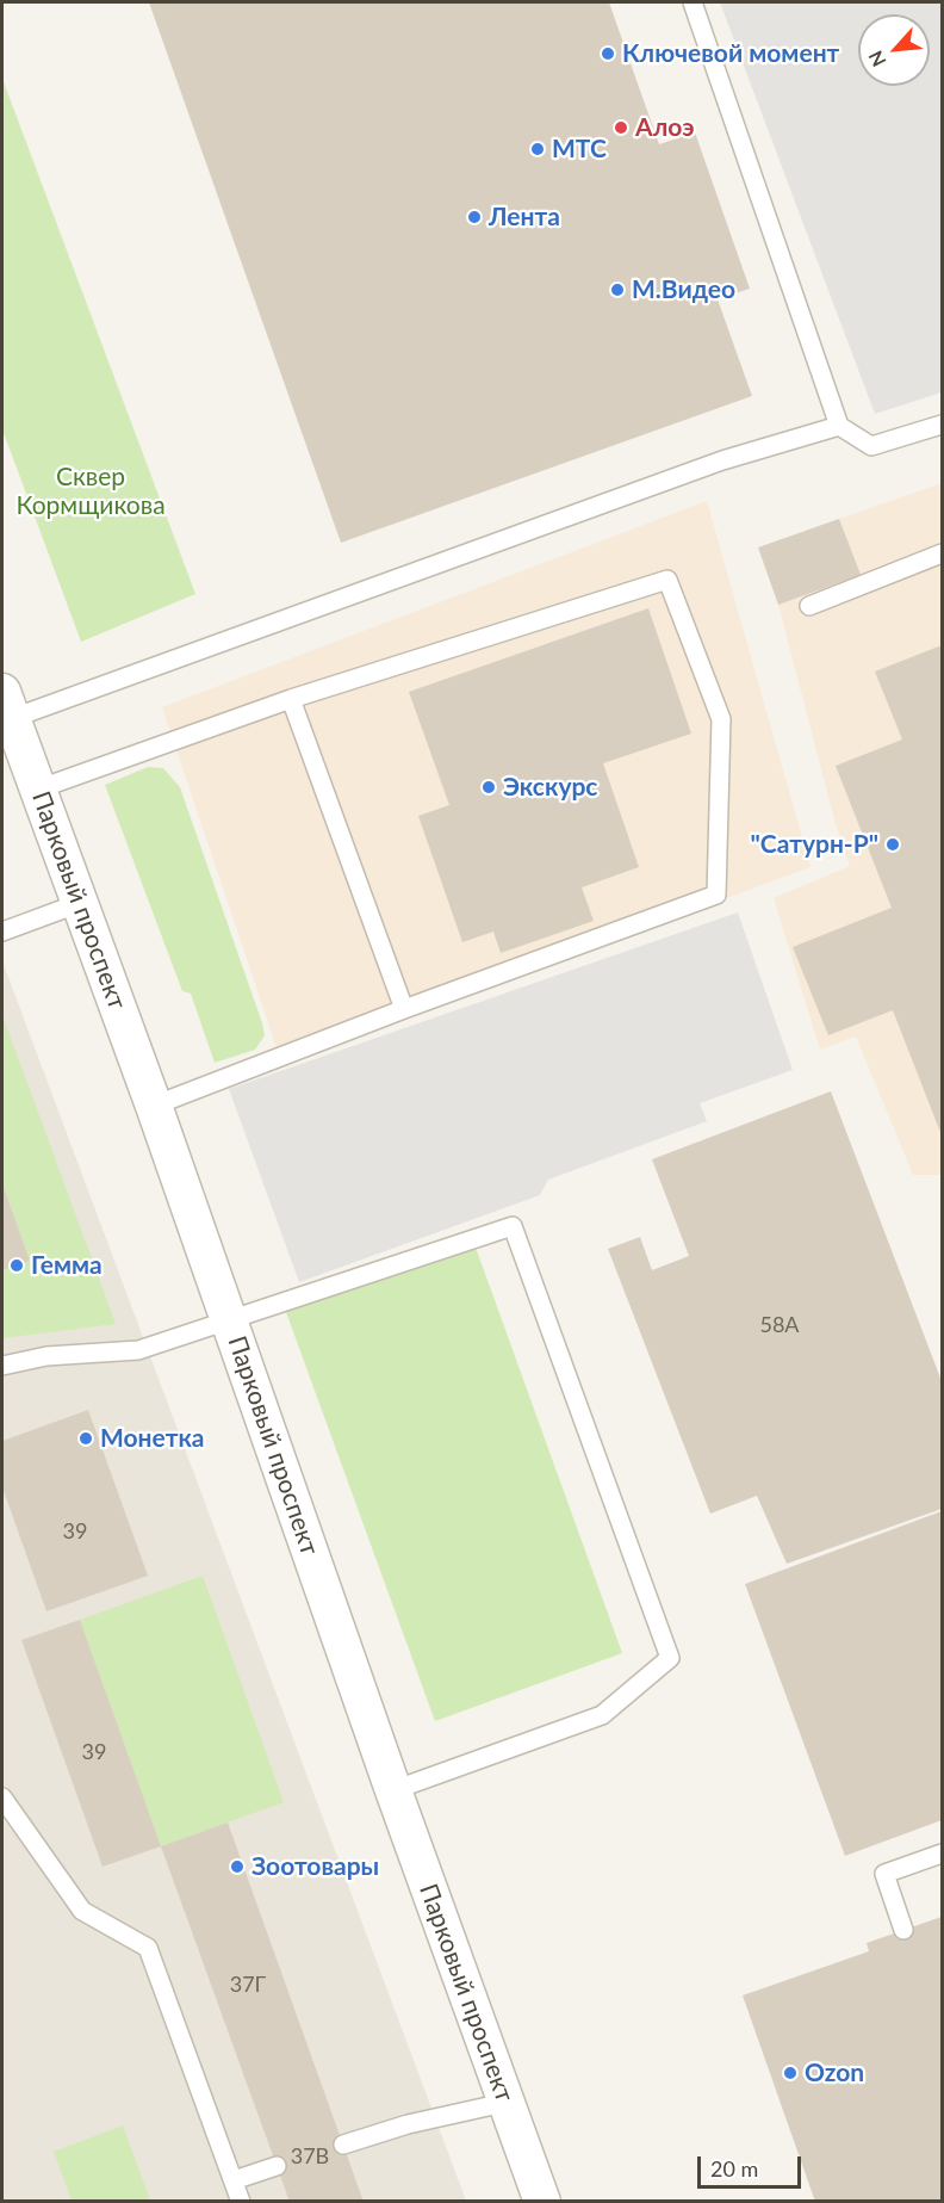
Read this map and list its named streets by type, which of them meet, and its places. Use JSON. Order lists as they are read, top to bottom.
{
  "streets": {
    "street": ["Парковый проспект"]
  },
  "parks": ["Сквер Кормщикова"],
  "places": [
    "Ключевой момент",
    "Алоэ",
    "МТС",
    "Лента",
    "М.Видео",
    "Экскурс",
    "\"Сатурн-Р\"",
    "Гемма",
    "Монетка",
    "Зоотовары",
    "Ozon"
  ],
  "house_numbers": [
    "58А",
    "39",
    "39",
    "37Г",
    "37В"
  ],
  "scale_bar": "20 m",
  "north": "bottom left"
}
